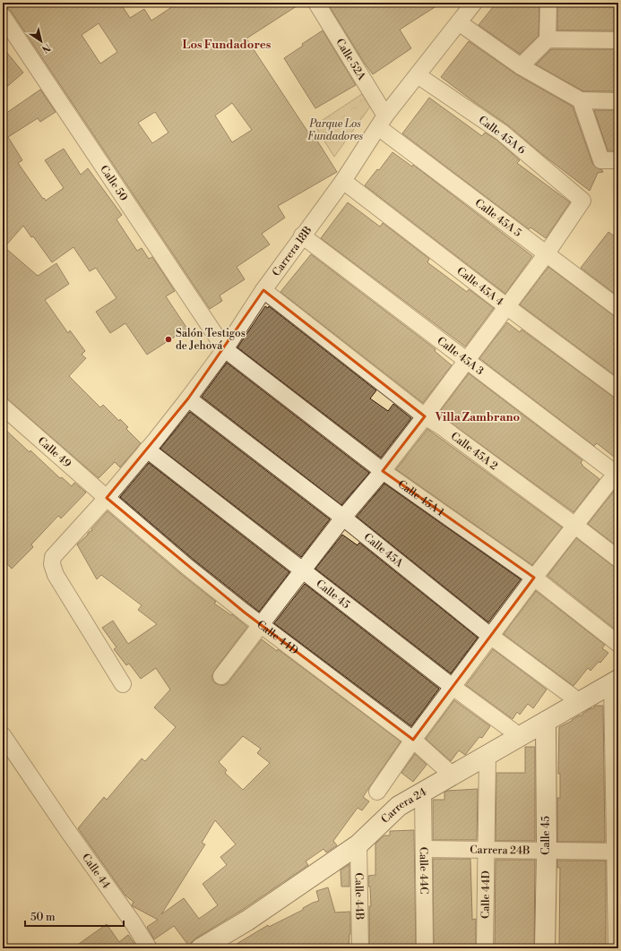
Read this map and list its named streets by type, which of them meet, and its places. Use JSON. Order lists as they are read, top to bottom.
{
  "streets": {
    "street": [
      "Calle 52A",
      "Calle 45A 6",
      "Calle 50",
      "Calle 45A 5",
      "Carrera 18B",
      "Calle 45A 4",
      "Calle 45A 3",
      "Calle 45A 2",
      "Calle 49",
      "Calle 45A 1",
      "Calle 45A",
      "Calle 45",
      "Calle 44D",
      "Carrera 24",
      "Carrera 24B",
      "Calle 44C",
      "Calle 44",
      "Calle 44B"
    ]
  },
  "crossings": [
    ["Calle 52A", "Calle 45A 5"],
    ["Calle 52A", "Carrera 18B"],
    ["Calle 45A 6", "Calle 45A 5"],
    ["Calle 45A 6", "Carrera 18B"],
    ["Calle 50", "Carrera 18B"],
    ["Calle 50", "Calle 45A 1"],
    ["Calle 45A 5", "Carrera 18B"],
    ["Carrera 18B", "Calle 45A 4"],
    ["Carrera 18B", "Calle 45A 3"],
    ["Carrera 18B", "Calle 45A 2"],
    ["Carrera 18B", "Calle 49"],
    ["Carrera 18B", "Calle 45A 1"],
    ["Carrera 18B", "Calle 45A"],
    ["Carrera 18B", "Calle 45"],
    ["Carrera 18B", "Calle 44D"],
    ["Calle 49", "Calle 44D"],
    ["Calle 45A", "Carrera 24"],
    ["Calle 45", "Carrera 24"],
    ["Calle 45", "Carrera 24B"],
    ["Calle 44D", "Carrera 24"],
    ["Calle 44D", "Carrera 24B"],
    ["Carrera 24", "Calle 44C"],
    ["Carrera 24", "Calle 44B"],
    ["Carrera 24B", "Calle 44C"]
  ],
  "districts": ["Los Fundadores", "Villa Zambrano"],
  "parks": ["Parque Los Fundadores"],
  "places": ["Salón Testigos de Jehová"],
  "scale_bar": "50 m",
  "north": "bottom right"
}
